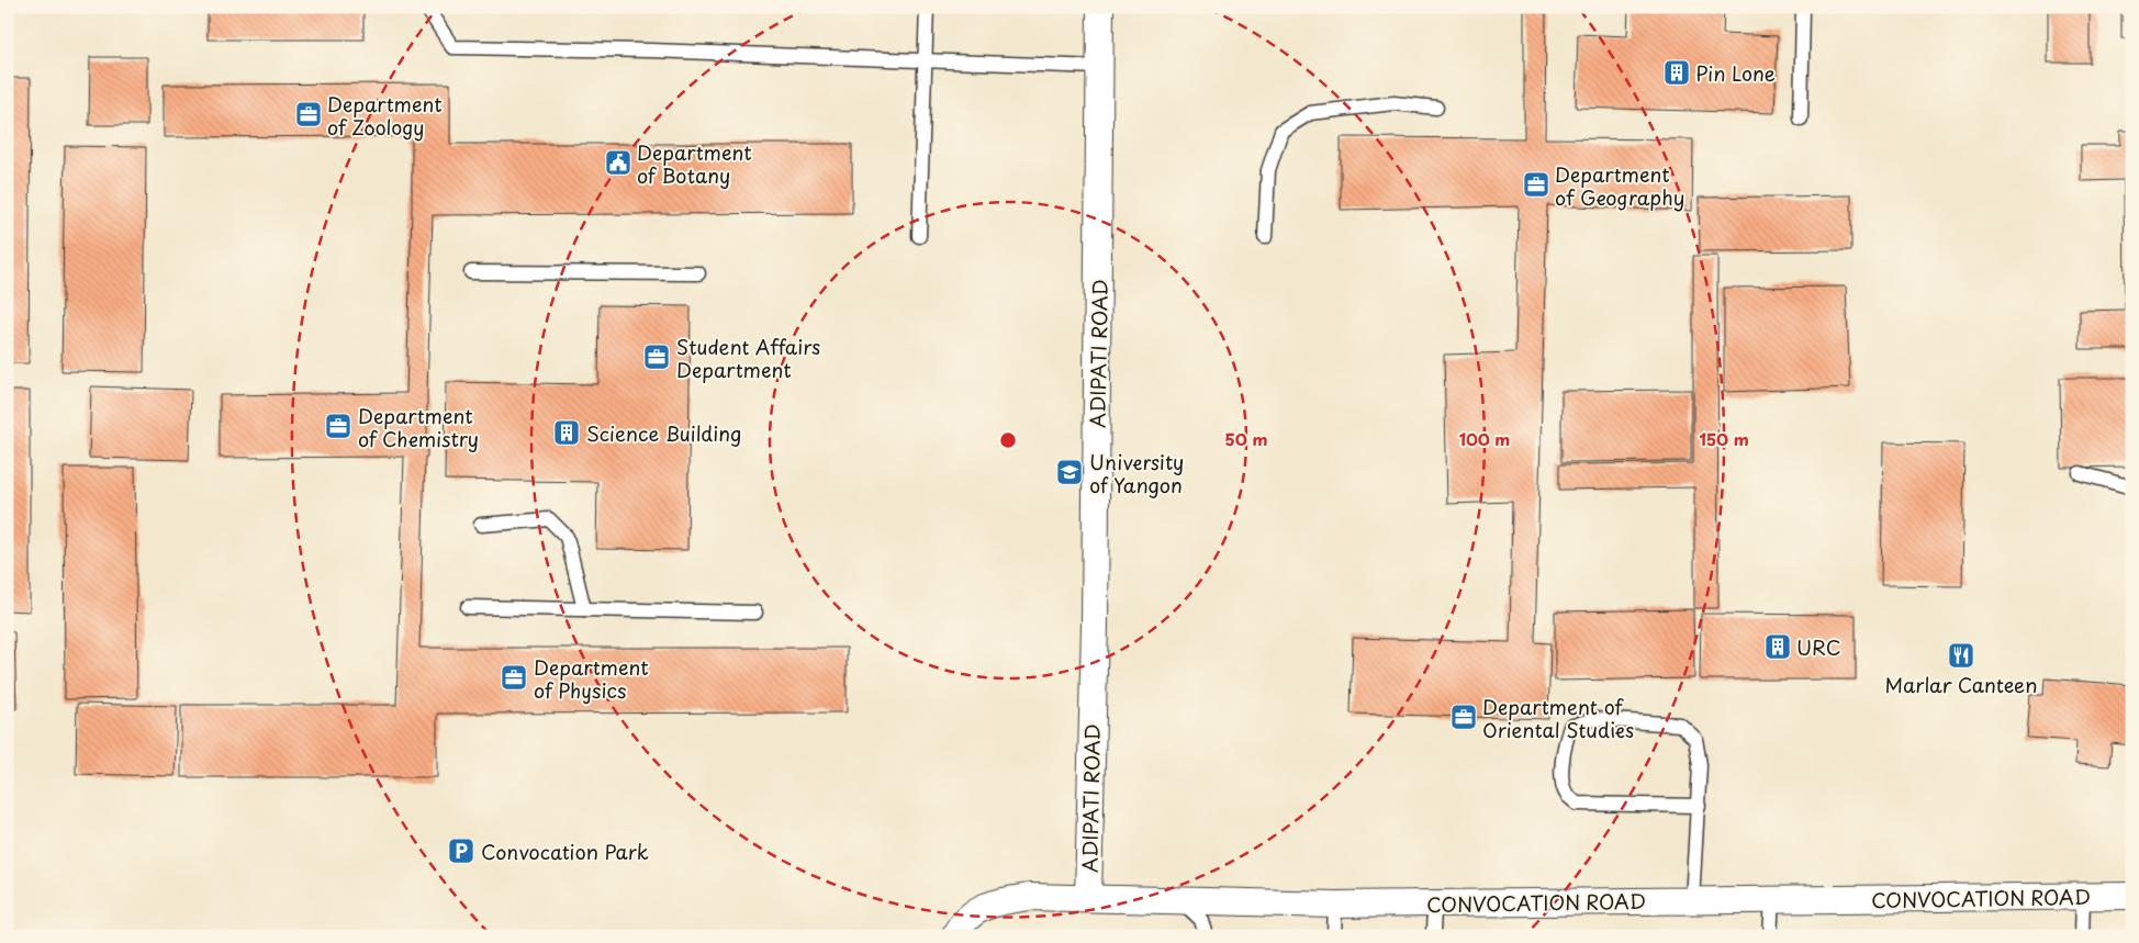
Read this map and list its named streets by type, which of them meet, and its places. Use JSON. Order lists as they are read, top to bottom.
{
  "streets": {
    "street": ["ADIPATI ROAD", "CONVOCATION ROAD"]
  },
  "crossings": [
    ["ADIPATI ROAD", "CONVOCATION ROAD"]
  ],
  "places": {
    "building": ["Pin Lone", "Science Building", "URC"],
    "office": [
      "Department of Zoology",
      "Department of Geography",
      "Student Affairs Department",
      "Department of Chemistry",
      "Department of Physics",
      "Department of Oriental Studies"
    ],
    "public building": ["Department of Botany"],
    "school or university": ["University of Yangon"],
    "restaurant": ["Marlar Canteen"],
    "parking": ["Convocation Park"]
  },
  "rings": ["50 m", "100 m", "150 m"]
}
